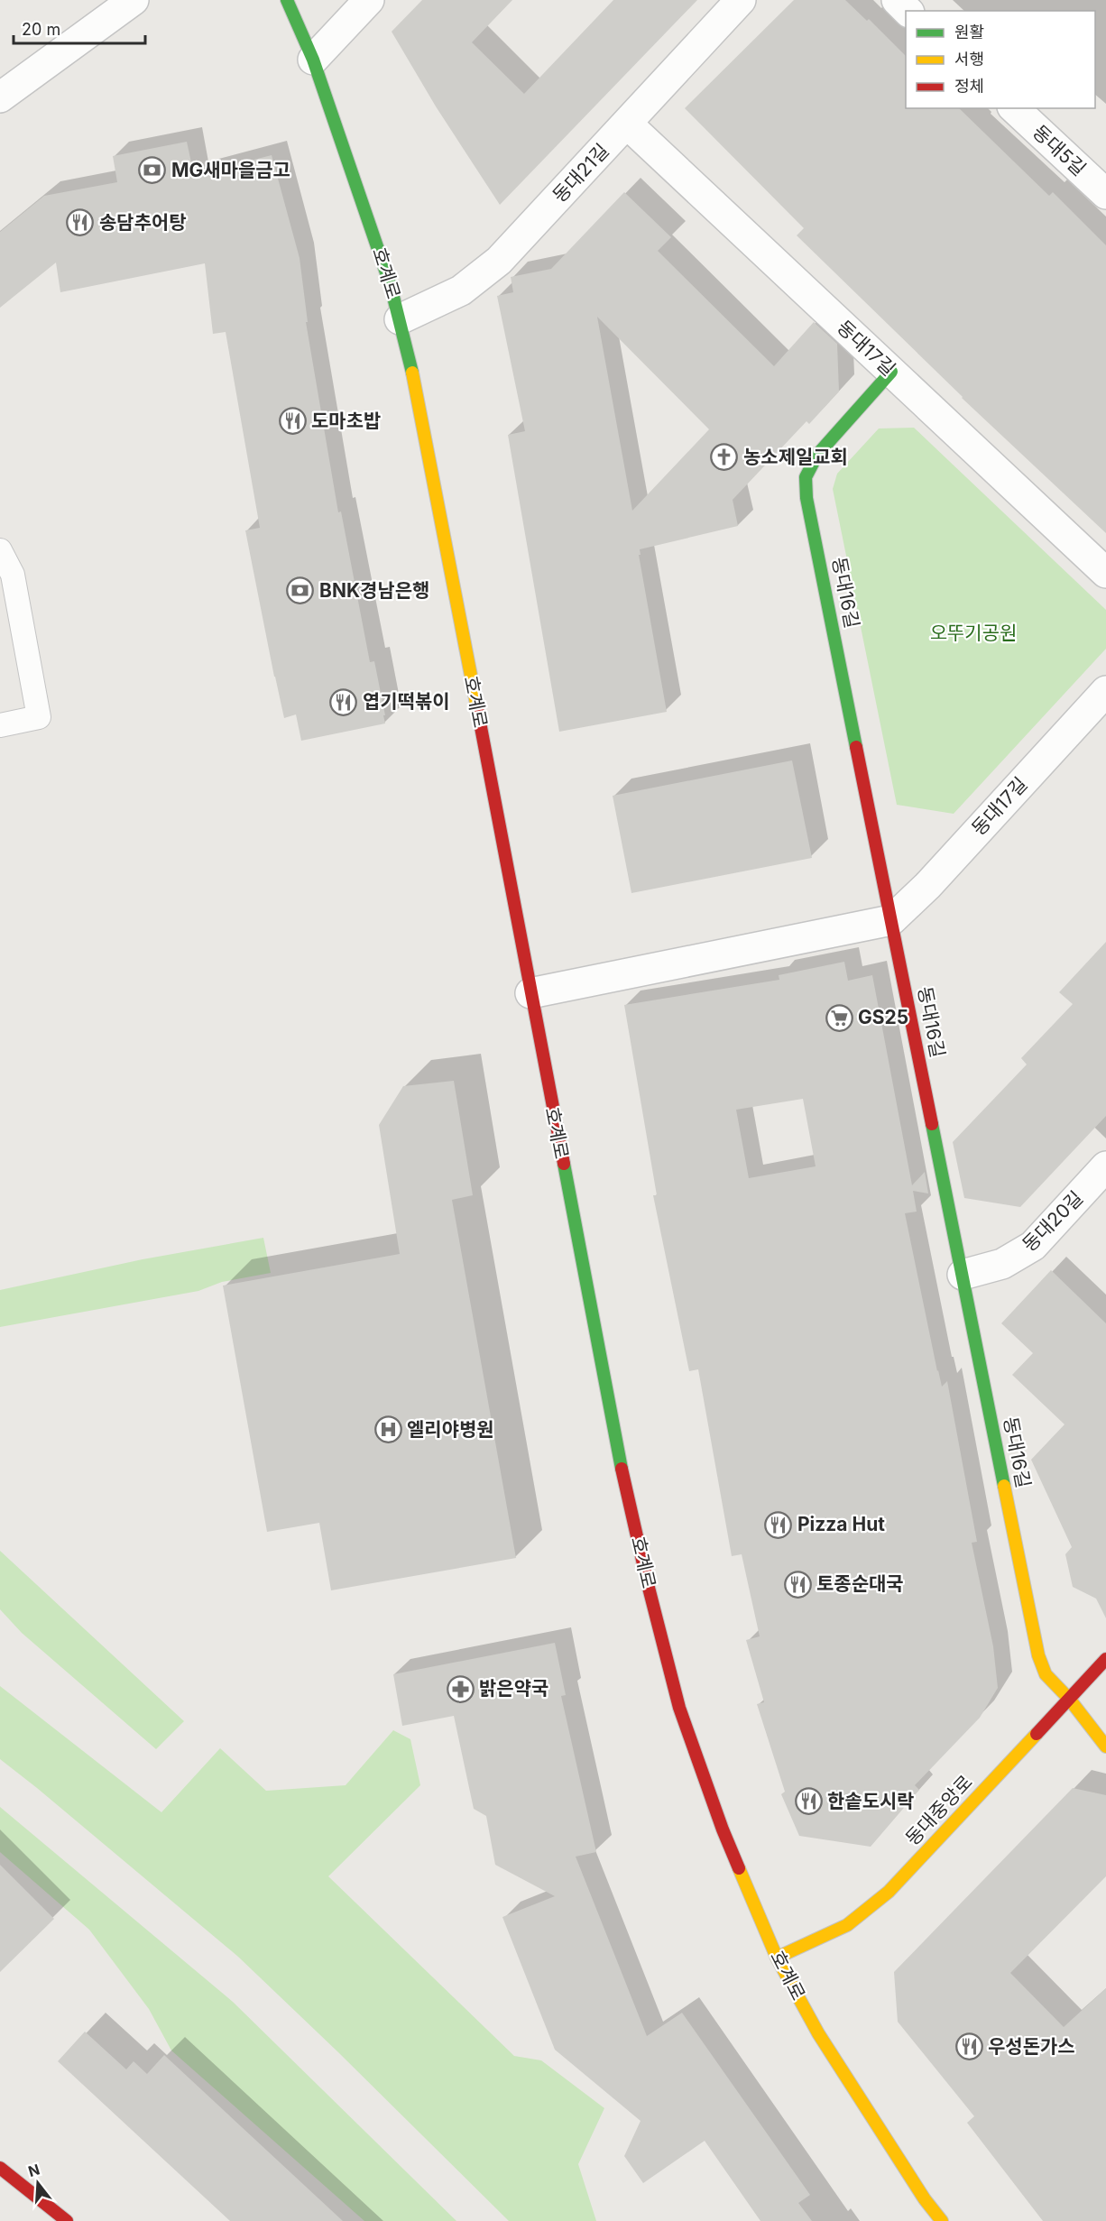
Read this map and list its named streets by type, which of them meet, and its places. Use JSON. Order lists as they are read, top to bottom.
{
  "streets": {
    "street": [
      "동대5길",
      "동대21길",
      "호계로",
      "동대17길",
      "동대16길",
      "동대20길",
      "동대중앙로"
    ]
  },
  "crossings": [
    ["동대21길", "호계로"],
    ["동대21길", "동대17길"],
    ["호계로", "동대중앙로"],
    ["동대17길", "동대16길"],
    ["동대16길", "동대20길"],
    ["동대16길", "동대중앙로"]
  ],
  "parks": ["오뚜기공원"],
  "places": {
    "bank": ["MG새마을금고", "BNK경남은행"],
    "restaurant": [
      "송담추어탕",
      "도마초밥",
      "엽기떡볶이",
      "Pizza Hut",
      "토종순대국",
      "한솥도시락",
      "우성돈가스"
    ],
    "church": ["농소제일교회"],
    "supermarket": ["GS25"],
    "hospital": ["엘리야병원"],
    "pharmacy": ["밝은약국"]
  },
  "legend": ["원활", "서행", "정체"],
  "scale_bar": "20 m",
  "north": "top"
}
